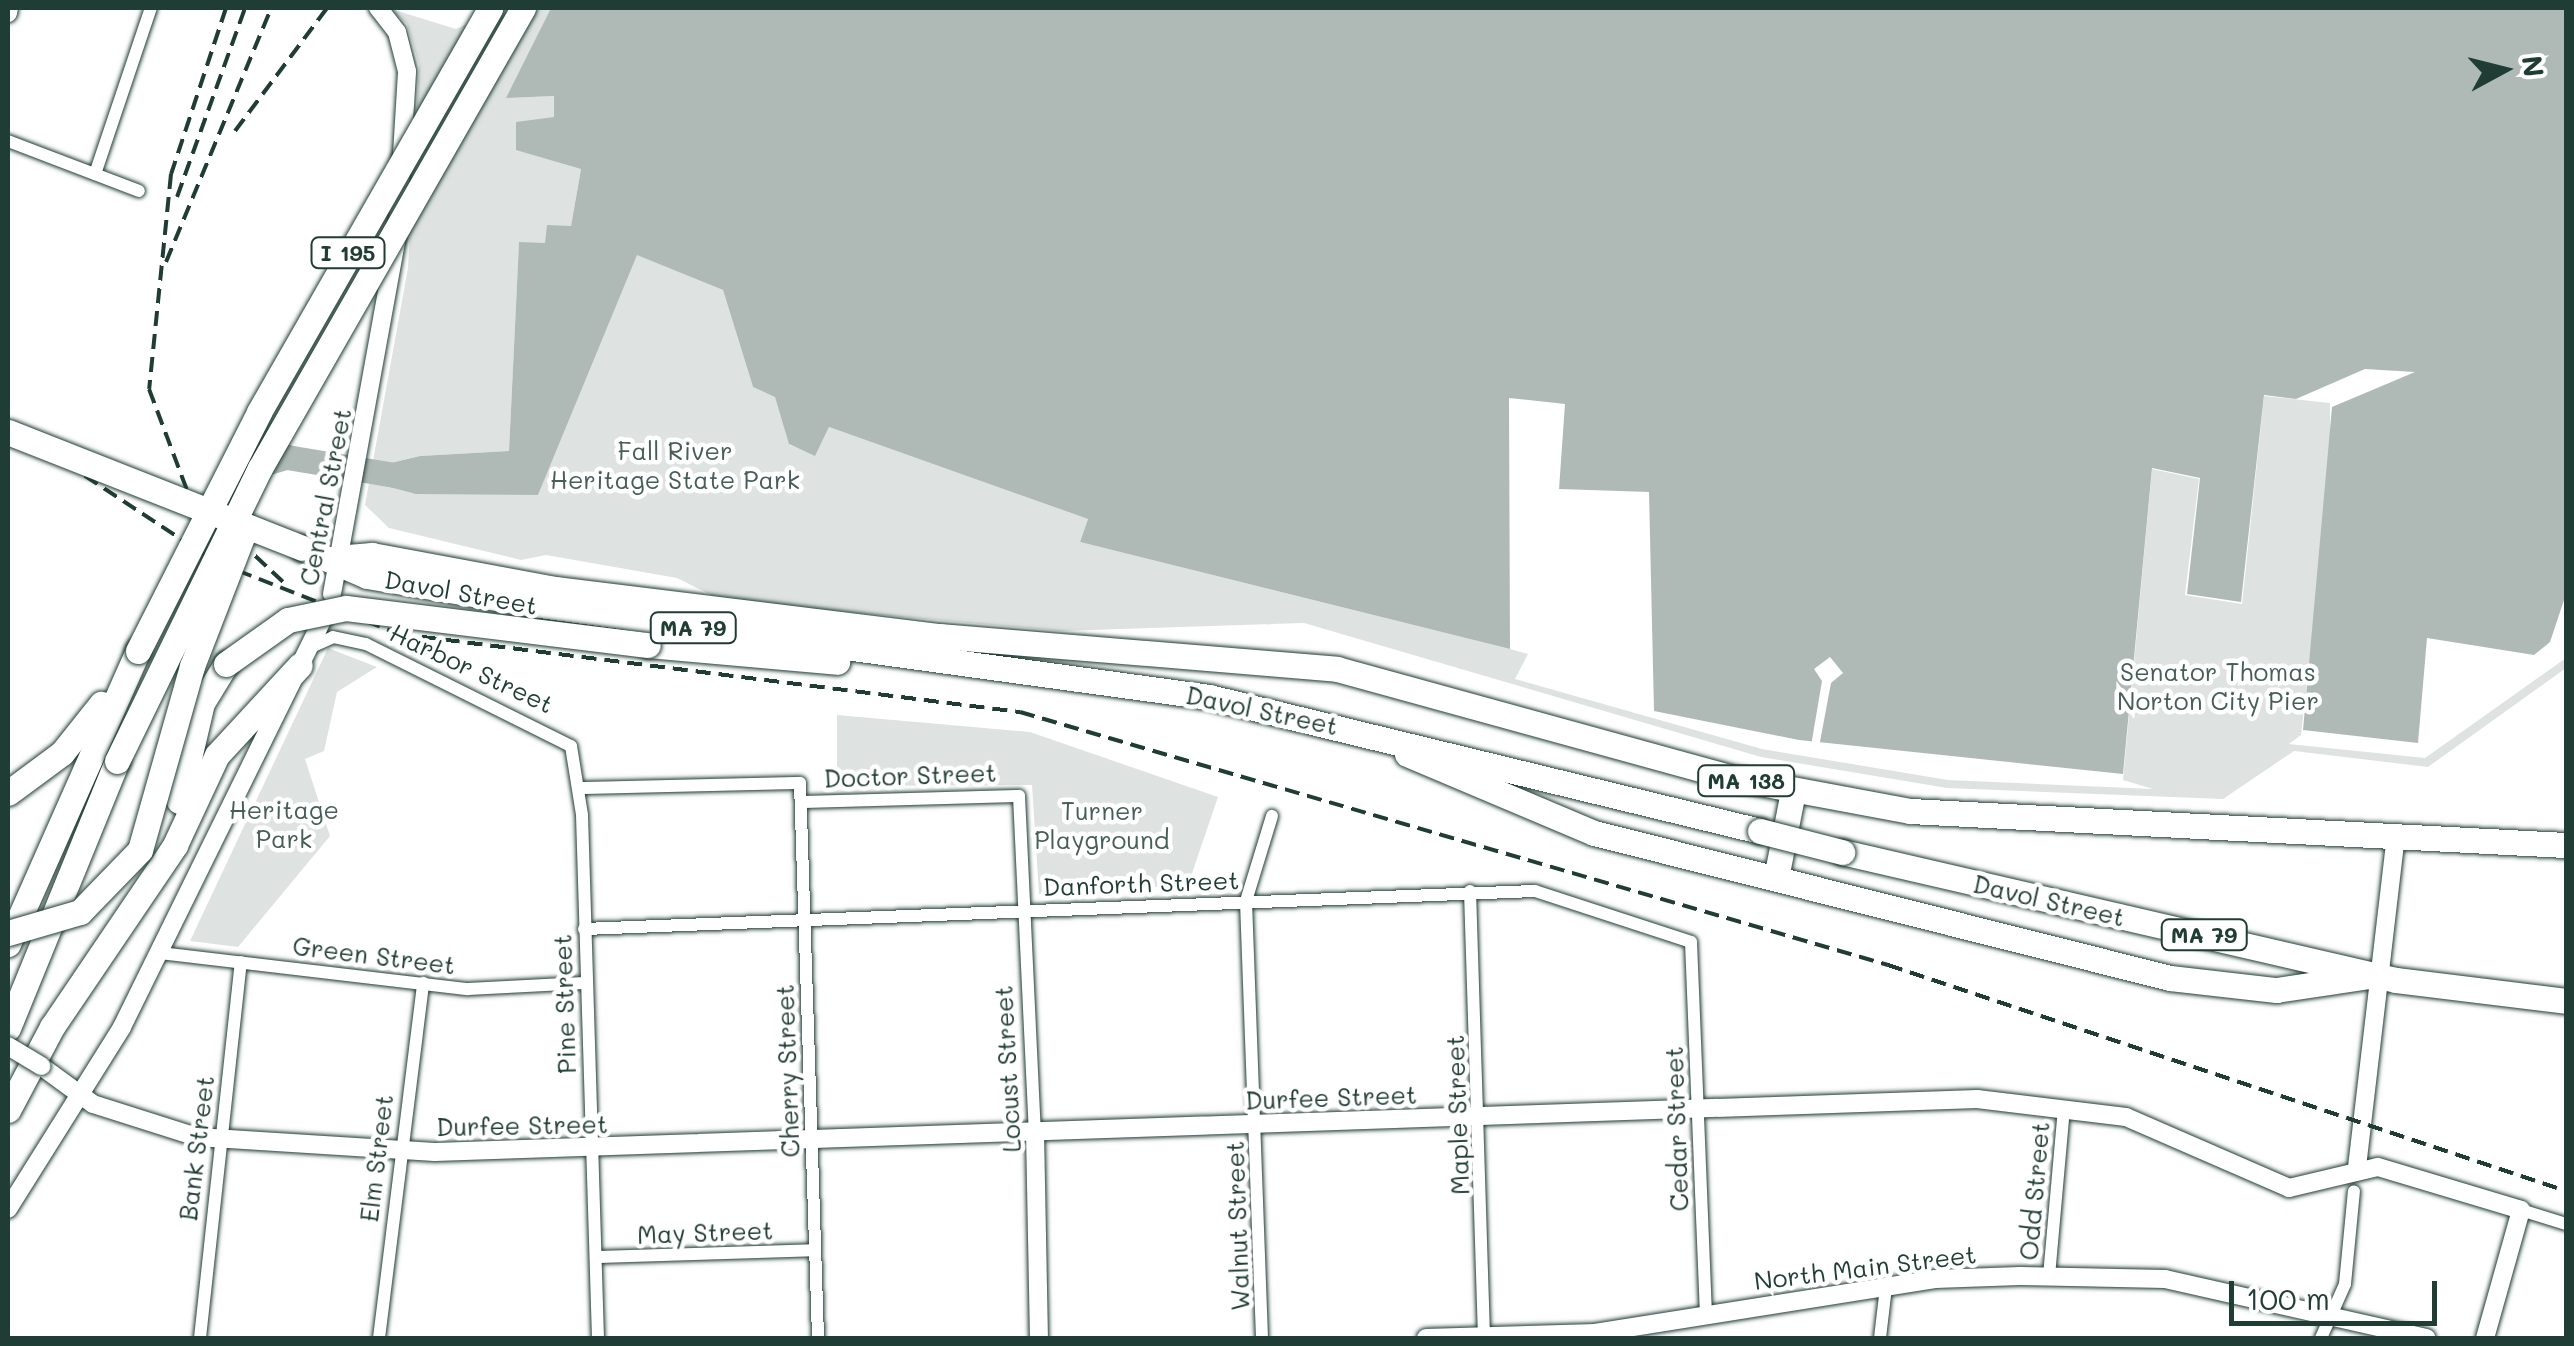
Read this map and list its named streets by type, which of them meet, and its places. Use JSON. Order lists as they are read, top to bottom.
{
  "streets": {
    "highway": [
      "I 195",
      "Davol Street",
      "MA 79",
      "MA 138"
    ],
    "main road": [
      "Central Street",
      "Locust Street",
      "Durfee Street",
      "North Main Street"
    ],
    "street": [
      "Harbor Street",
      "Doctor Street",
      "Danforth Street",
      "Green Street",
      "Pine Street",
      "Cherry Street",
      "Maple Street",
      "Cedar Street",
      "Bank Street",
      "Elm Street",
      "Odd Street",
      "Walnut Street",
      "May Street"
    ]
  },
  "crossings": [
    ["Central Street", "Davol Street"],
    ["Central Street", "MA 79"],
    ["Central Street", "Harbor Street"],
    ["Central Street", "Green Street"],
    ["Central Street", "Durfee Street"],
    ["Davol Street", "MA 79"],
    ["Harbor Street", "Pine Street"],
    ["Doctor Street", "Locust Street"],
    ["Doctor Street", "Cherry Street"],
    ["Danforth Street", "Pine Street"],
    ["Danforth Street", "Locust Street"],
    ["Danforth Street", "Cherry Street"],
    ["Danforth Street", "Maple Street"],
    ["Danforth Street", "Cedar Street"],
    ["Danforth Street", "Walnut Street"],
    ["Green Street", "Pine Street"],
    ["Green Street", "Bank Street"],
    ["Green Street", "Elm Street"],
    ["Pine Street", "Durfee Street"],
    ["Pine Street", "May Street"],
    ["Locust Street", "Durfee Street"],
    ["Cherry Street", "Durfee Street"],
    ["Cherry Street", "May Street"],
    ["Durfee Street", "Maple Street"],
    ["Durfee Street", "Cedar Street"],
    ["Durfee Street", "Bank Street"],
    ["Durfee Street", "Elm Street"],
    ["Durfee Street", "Odd Street"],
    ["Durfee Street", "Walnut Street"],
    ["Maple Street", "North Main Street"],
    ["Cedar Street", "North Main Street"],
    ["Odd Street", "North Main Street"]
  ],
  "parks": [
    "Fall River Heritage State Park",
    "Senator Thomas Norton City Pier",
    "Heritage Park",
    "Turner Playground"
  ],
  "scale_bar": "100 m",
  "north": "right"
}
